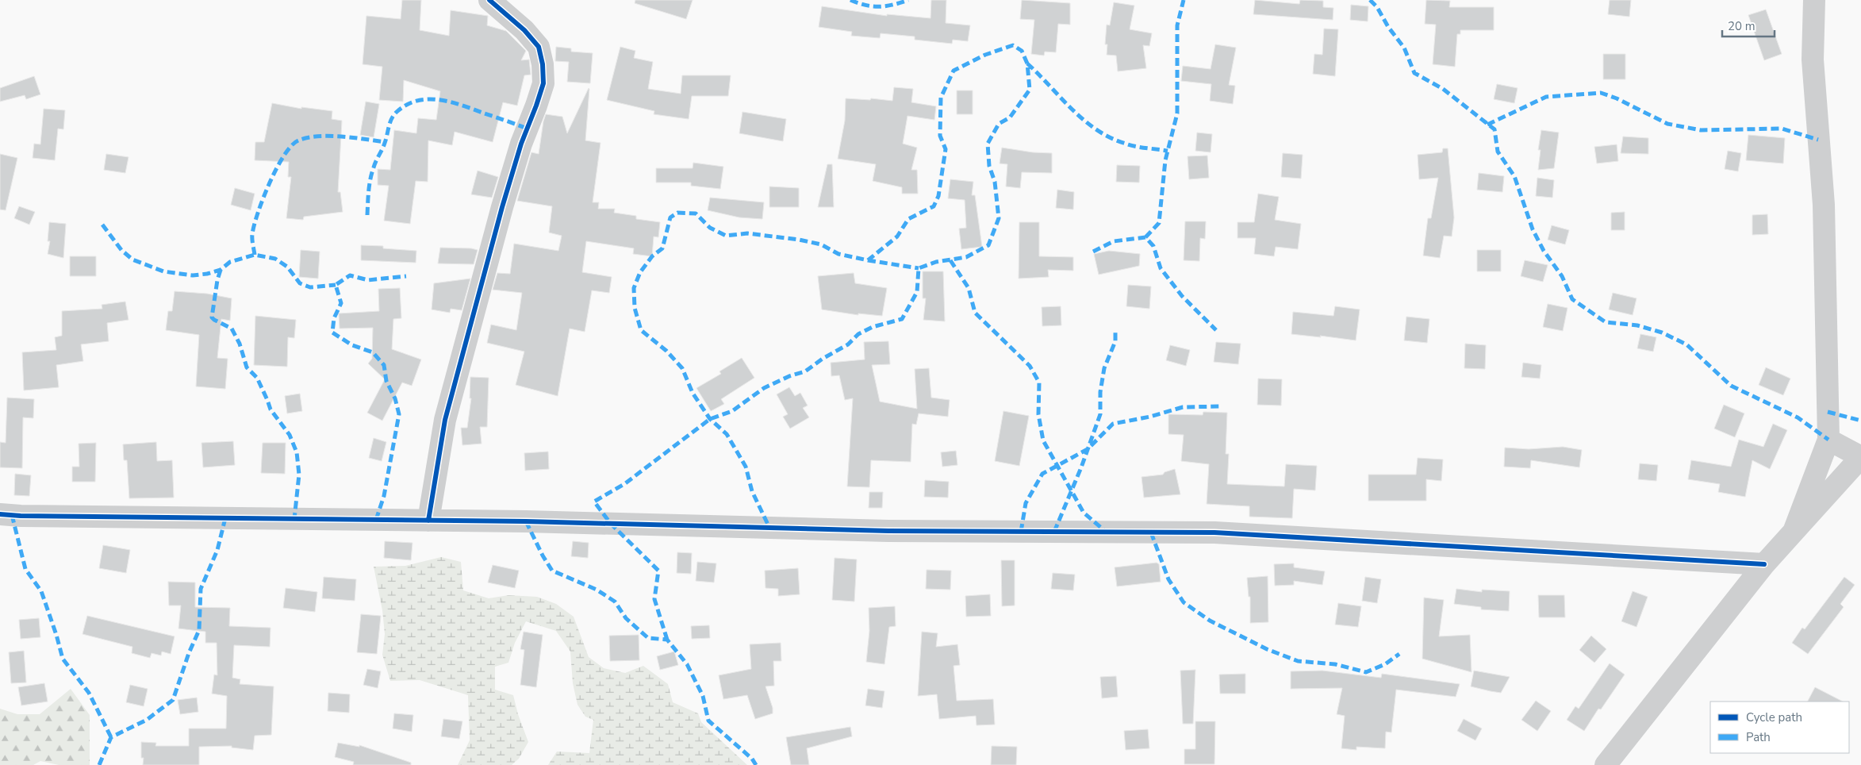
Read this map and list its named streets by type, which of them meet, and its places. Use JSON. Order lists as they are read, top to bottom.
{
  "legend": ["Cycle path", "Path"],
  "scale_bar": "20 m"
}
